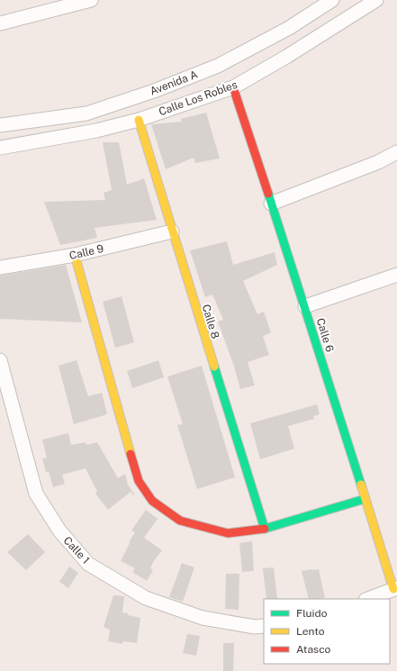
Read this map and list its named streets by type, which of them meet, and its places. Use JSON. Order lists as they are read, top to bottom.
{
  "streets": {
    "street": [
      "Avenida A",
      "Calle Los Robles",
      "Calle 9",
      "Calle 8",
      "Calle 6",
      "Calle 1"
    ]
  },
  "crossings": [
    ["Calle Los Robles", "Calle 8"],
    ["Calle Los Robles", "Calle 6"],
    ["Calle 9", "Calle 8"]
  ],
  "legend": ["Fluido", "Lento", "Atasco"]
}
